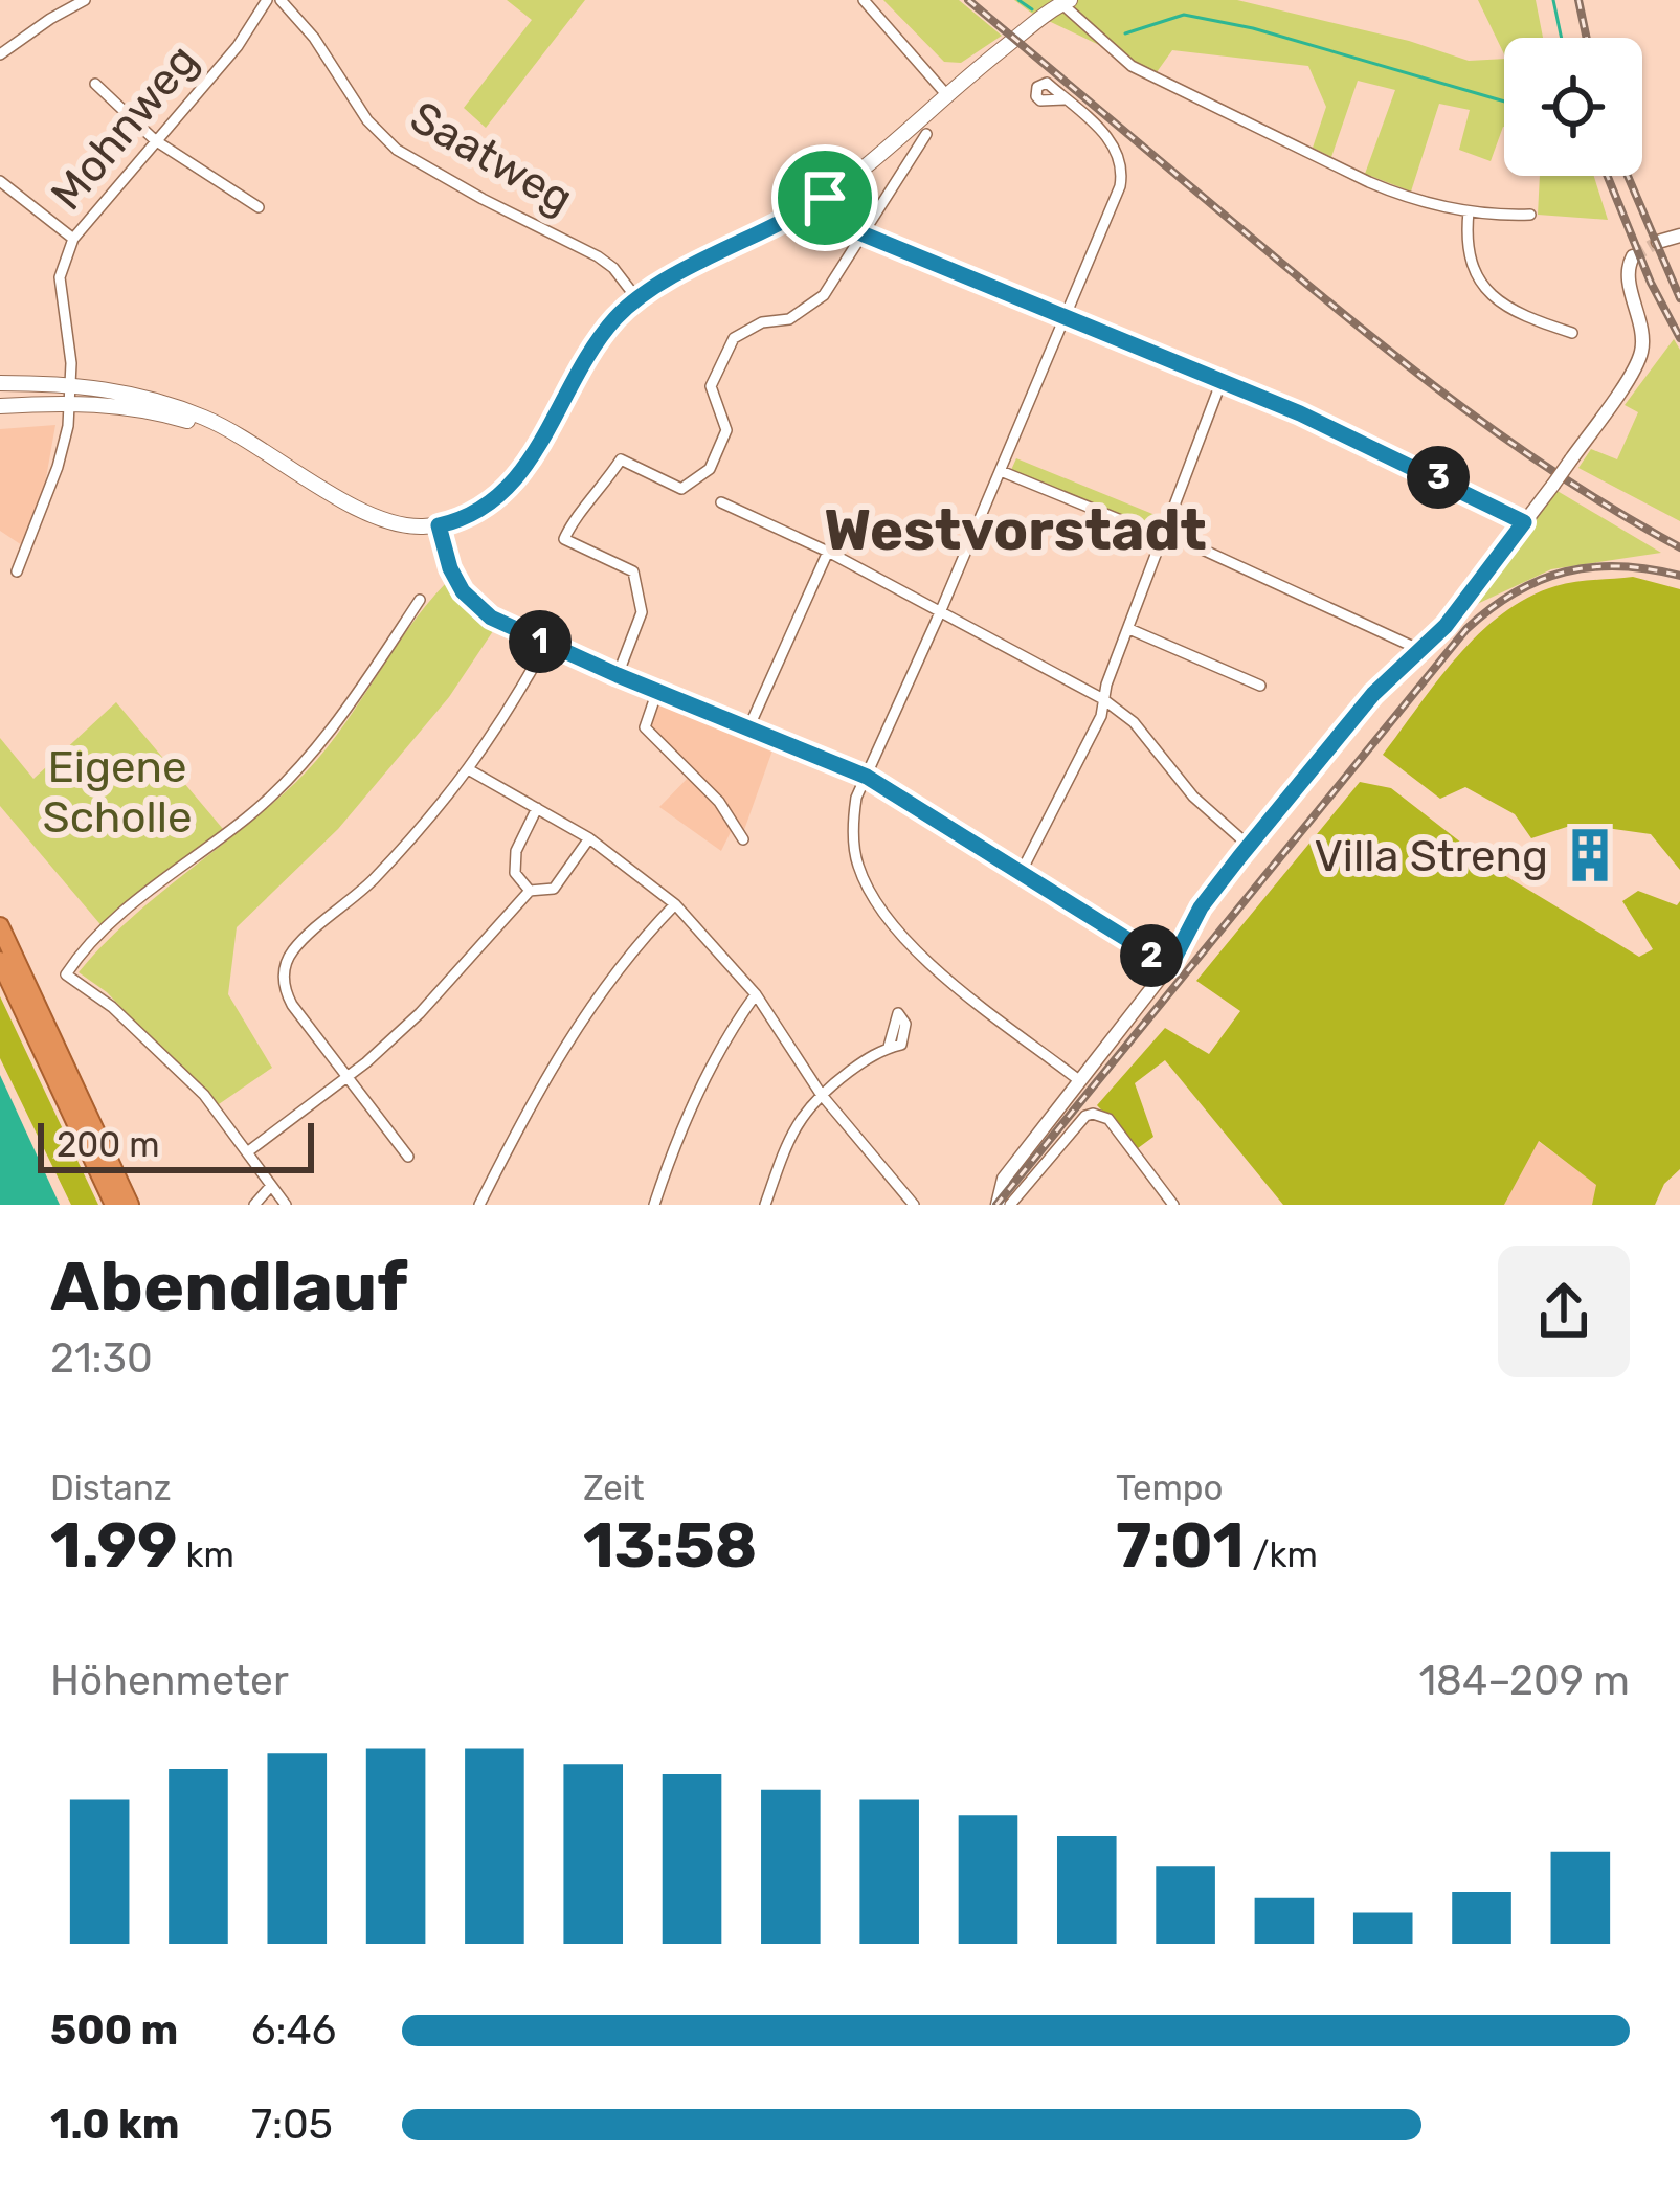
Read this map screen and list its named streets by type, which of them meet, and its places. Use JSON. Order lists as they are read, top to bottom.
{
  "streets": {
    "street": ["Mohnweg", "Saatweg"]
  },
  "districts": ["Westvorstadt"],
  "parks": ["Eigene Scholle"],
  "places": {
    "building": ["Villa Streng"]
  },
  "scale_bar": "200 m",
  "page": {
    "pins": ["3", "1", "2"],
    "scale": "200 m",
    "heading": ["Abendlauf", "21:30"],
    "stats": [
      ["Distanz", "1.99 km"],
      ["Zeit", "13:58"],
      ["Tempo", "7:01 /km"]
    ],
    "chart": ["Höhenmeter", "184–209 m"],
    "list": [
      {
        "name": "500 m",
        "note": "6:46"
      },
      {
        "name": "1.0 km",
        "note": "7:05"
      }
    ]
  }
}
